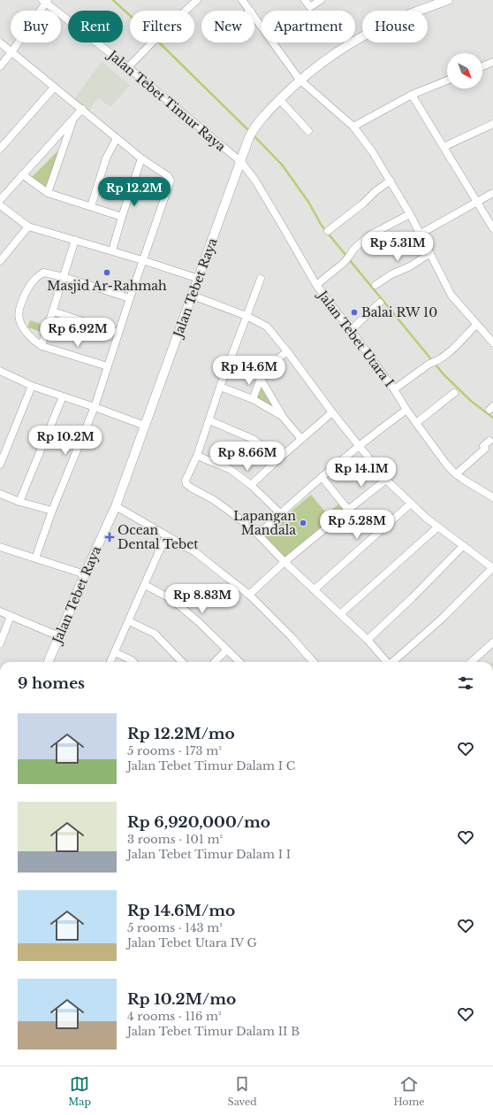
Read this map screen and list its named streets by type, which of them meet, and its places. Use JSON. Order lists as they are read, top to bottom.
{
  "streets": {
    "main road": ["Jalan Tebet Raya"],
    "street": ["Jalan Tebet Timur Raya", "Jalan Tebet Utara I"]
  },
  "crossings": [
    ["Jalan Tebet Timur Raya", "Jalan Tebet Raya"],
    ["Jalan Tebet Timur Raya", "Jalan Tebet Utara I"],
    ["Jalan Tebet Raya", "Jalan Tebet Utara I"]
  ],
  "places": {
    "other": ["Masjid Ar-Rahmah", "Balai RW 10", "Lapangan Mandala"],
    "health": ["Ocean Dental Tebet"]
  },
  "north": "bottom right",
  "page": {
    "chip": [
      "Buy",
      "Rent",
      "Filters",
      "New",
      "Apartment",
      "House"
    ],
    "price": [
      "Rp 12.2M",
      "Rp 5.31M",
      "Rp 6.92M",
      "Rp 14.6M",
      "Rp 10.2M",
      "Rp 8.66M",
      "Rp 14.1M",
      "Rp 5.28M",
      "Rp 8.83M"
    ],
    "heading": "9 homes",
    "list": [
      {
        "name": "Rp 12.2M/mo",
        "note": "5 rooms · 173 m² · Jalan Tebet Timur Dalam I C"
      },
      {
        "name": "Rp 6,920,000/mo",
        "note": "3 rooms · 101 m² · Jalan Tebet Timur Dalam I I"
      },
      {
        "name": "Rp 14.6M/mo",
        "note": "5 rooms · 143 m² · Jalan Tebet Utara IV G"
      },
      {
        "name": "Rp 10.2M/mo",
        "note": "4 rooms · 116 m² · Jalan Tebet Timur Dalam II B"
      }
    ],
    "tabs": ["Map", "Saved", "Home"]
  }
}
